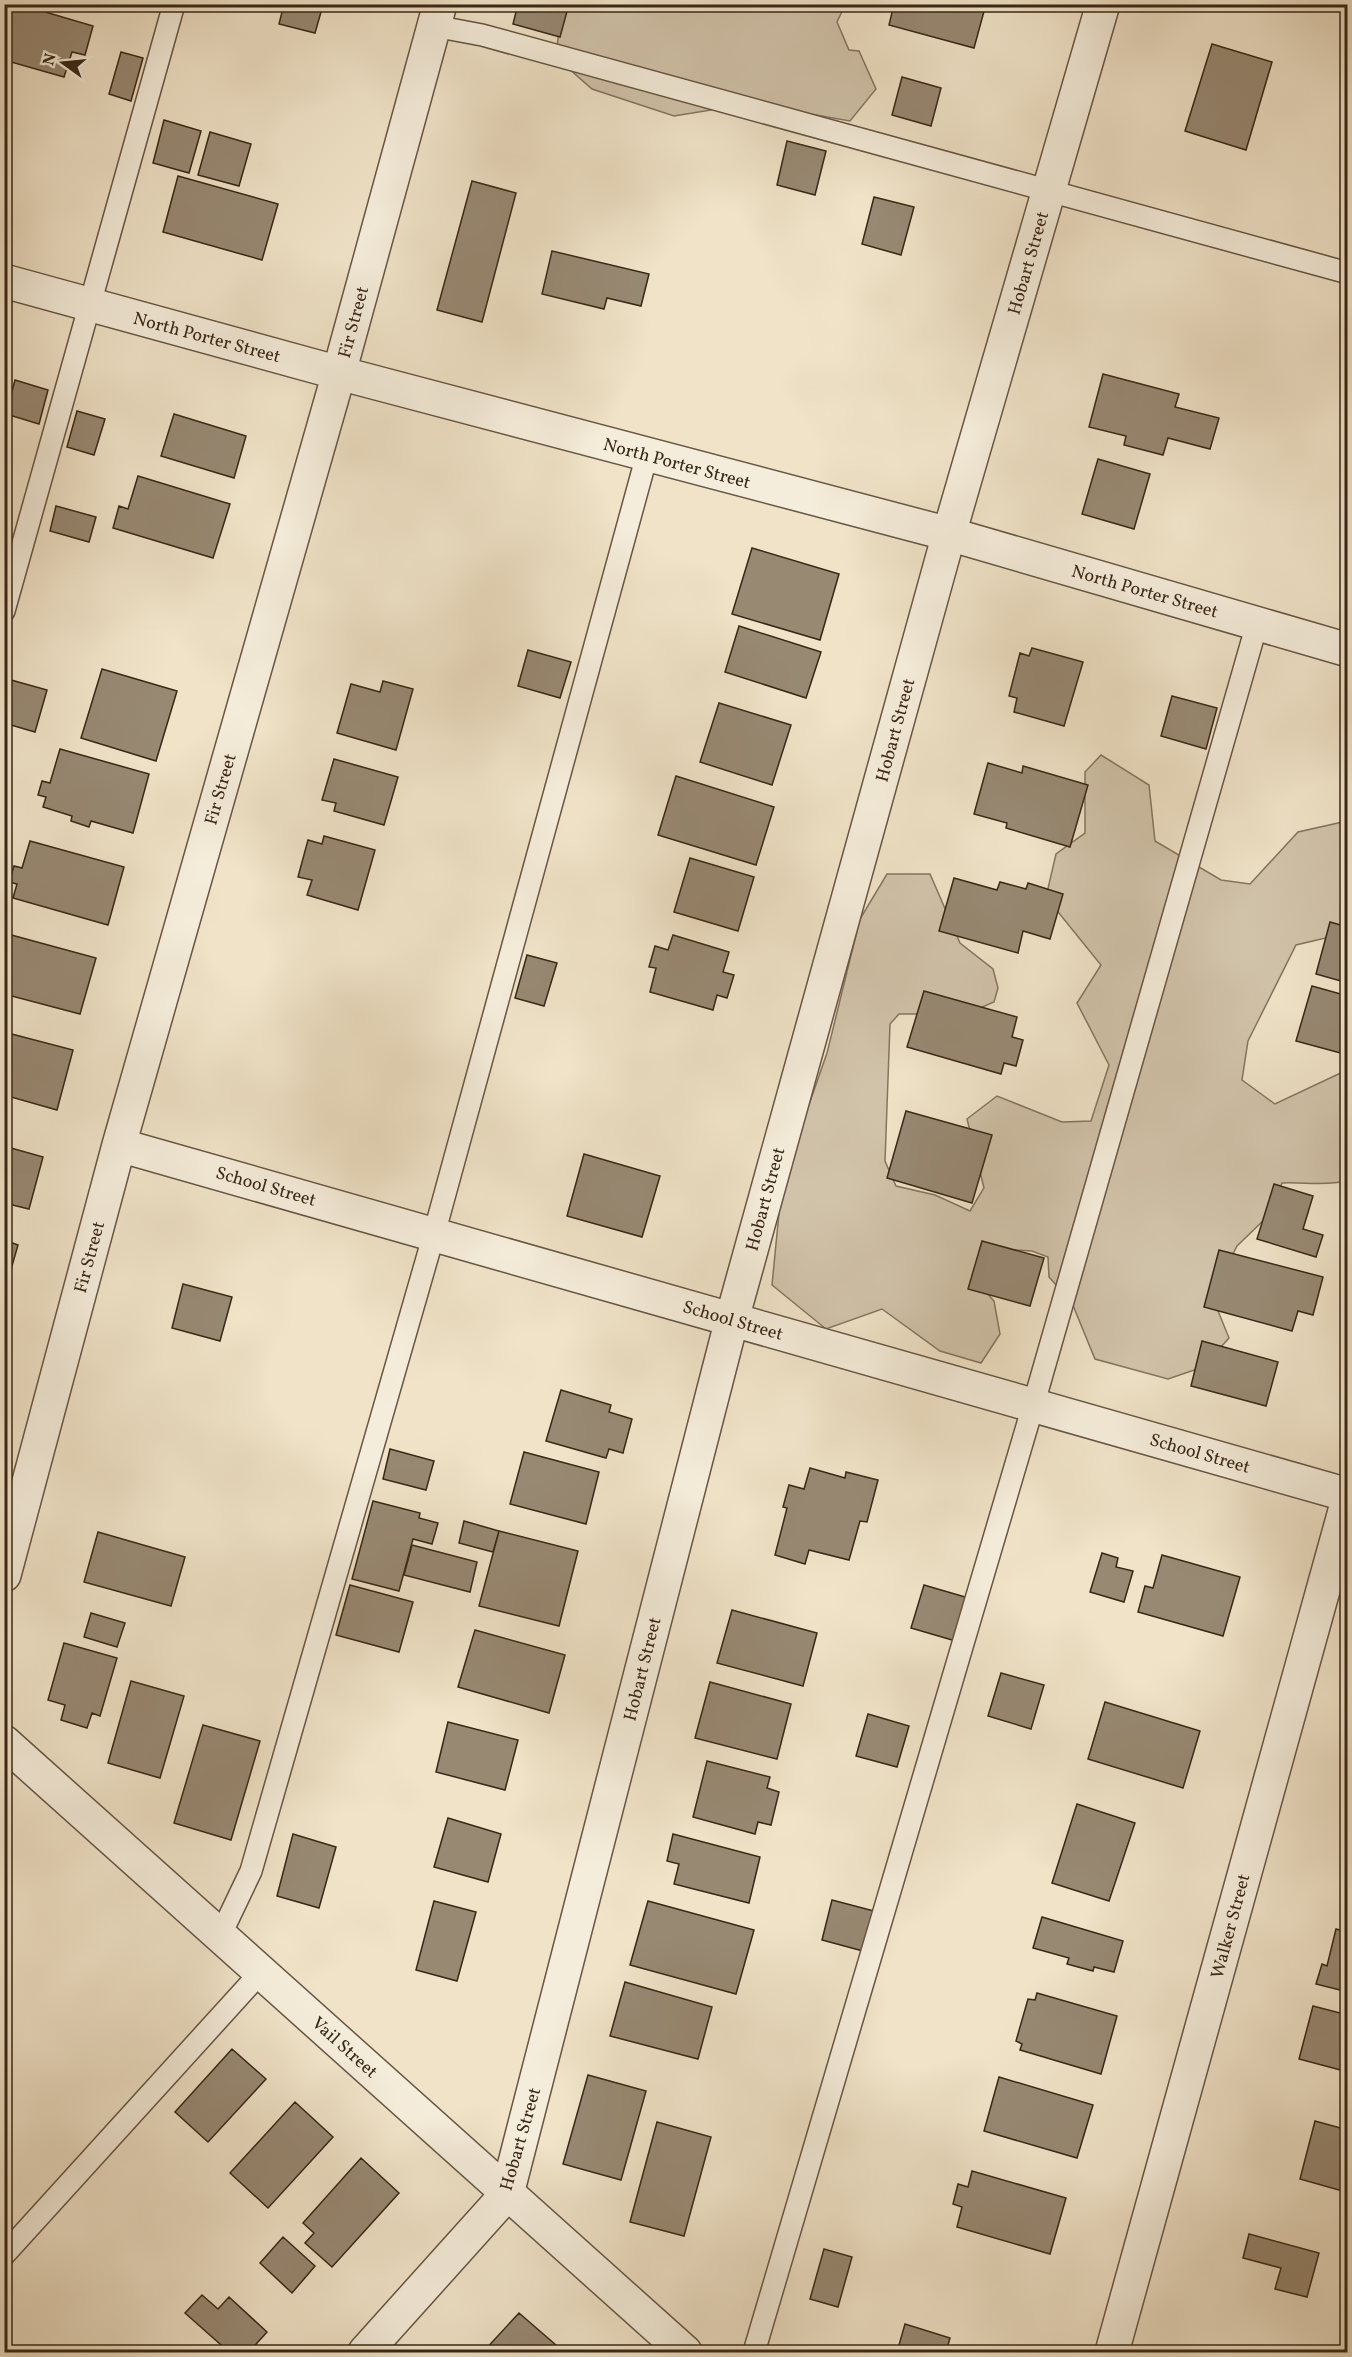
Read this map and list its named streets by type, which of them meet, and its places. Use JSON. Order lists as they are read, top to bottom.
{
  "streets": {
    "street": [
      "Hobart Street",
      "Fir Street",
      "North Porter Street",
      "School Street",
      "Walker Street",
      "Vail Street"
    ]
  },
  "crossings": [
    ["Hobart Street", "North Porter Street"],
    ["Hobart Street", "School Street"],
    ["Hobart Street", "Vail Street"],
    ["Fir Street", "North Porter Street"],
    ["Fir Street", "School Street"]
  ],
  "north": "left"
}
